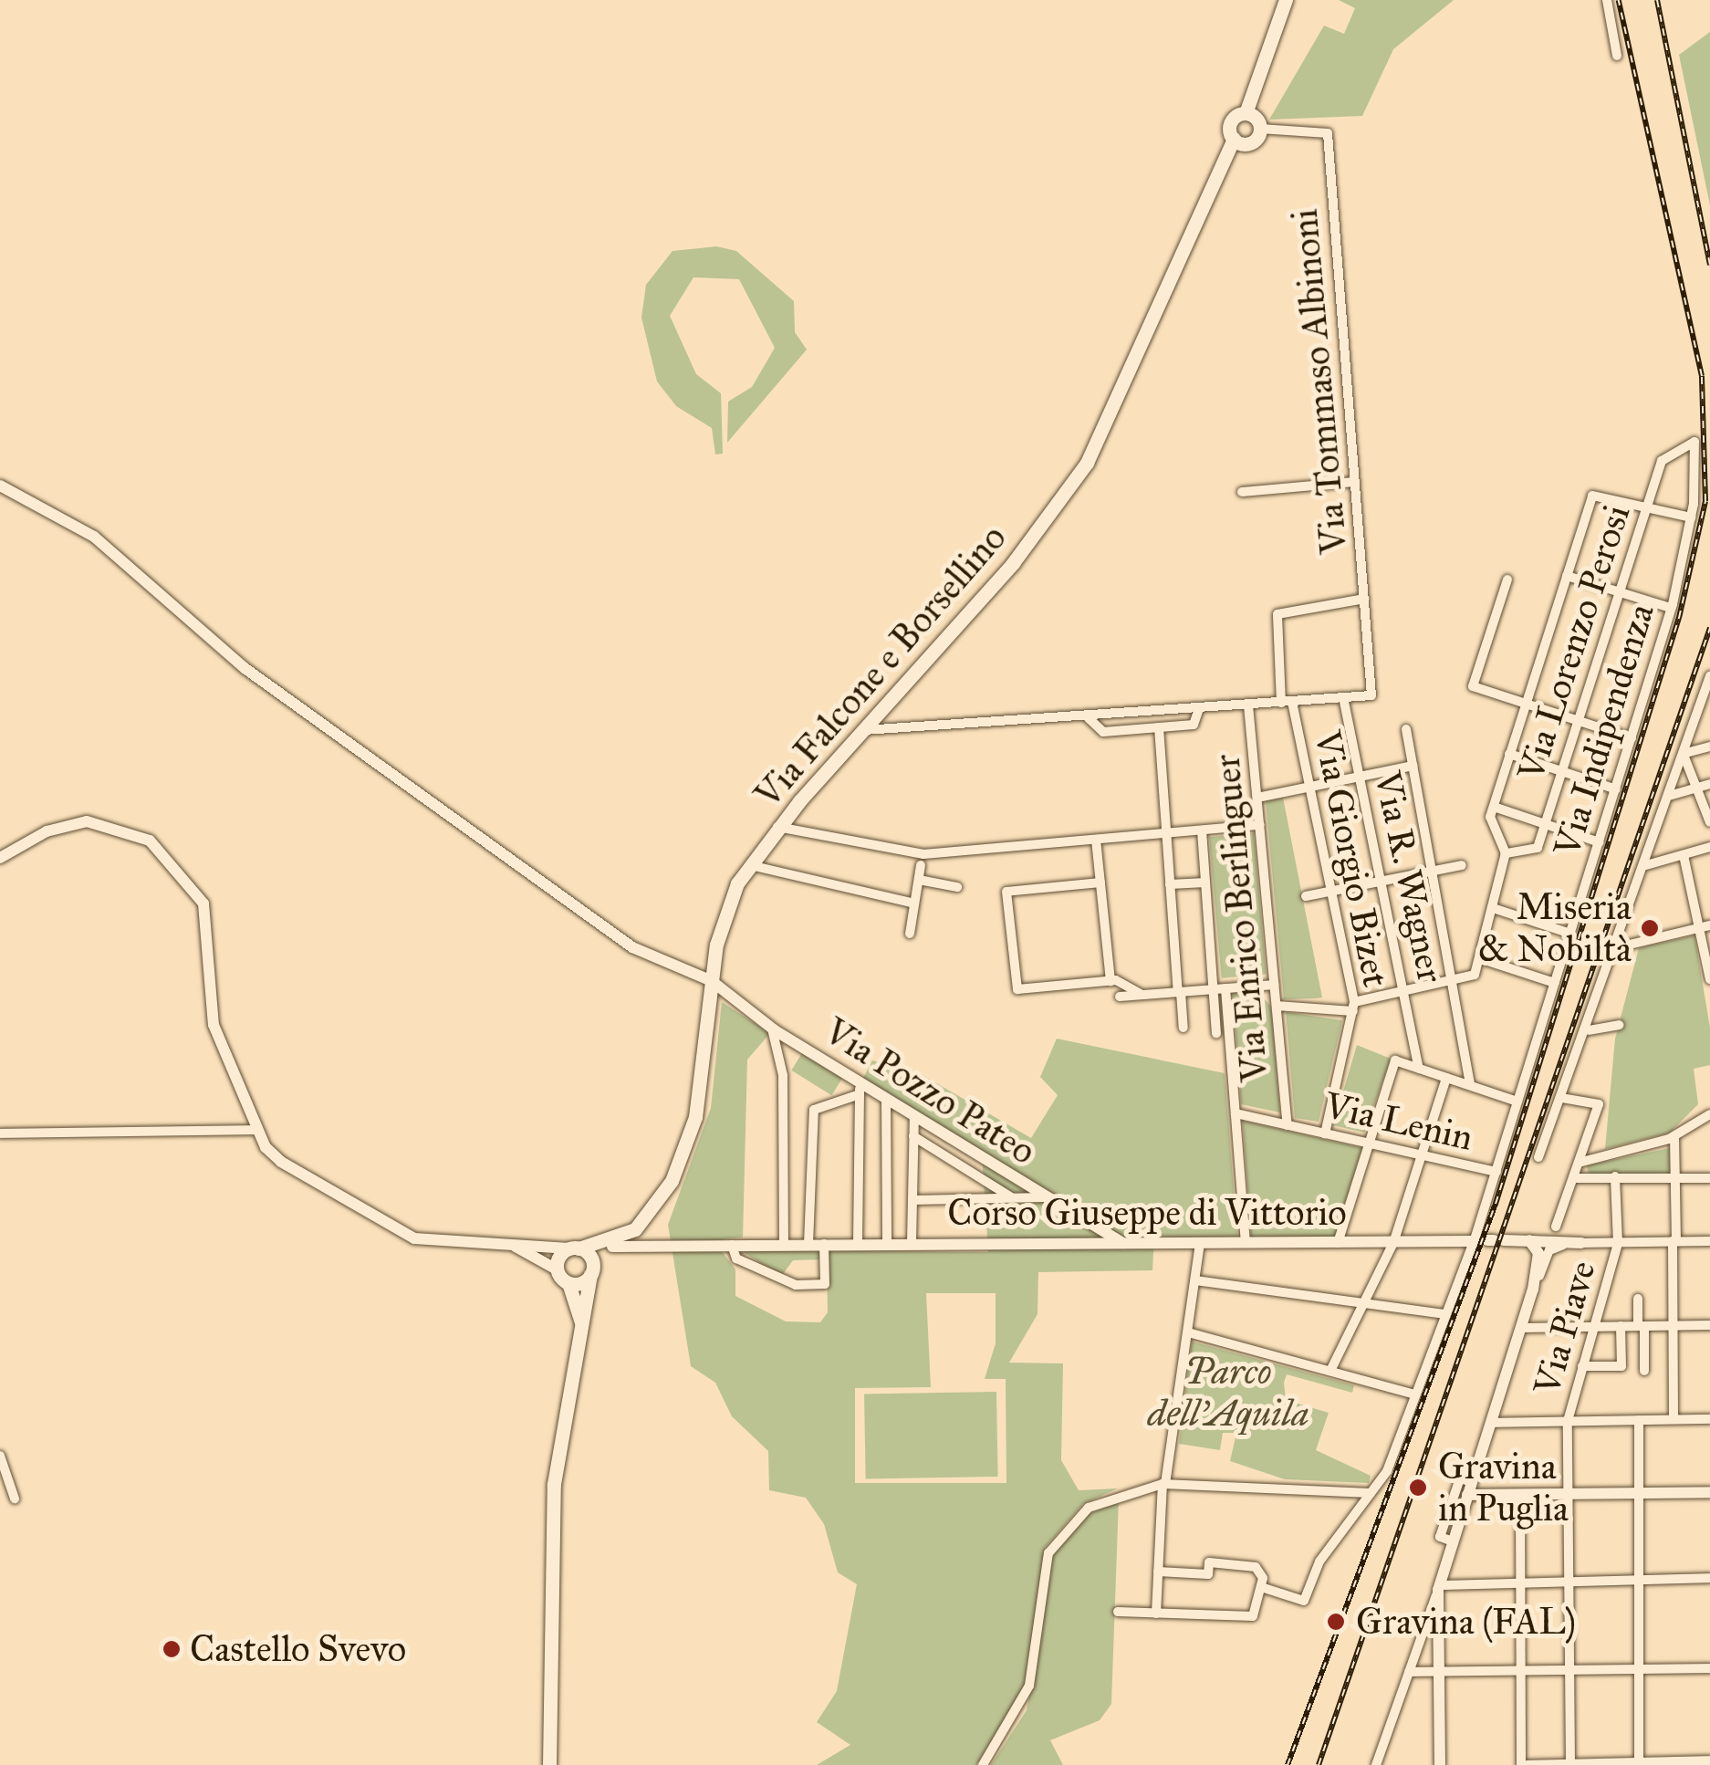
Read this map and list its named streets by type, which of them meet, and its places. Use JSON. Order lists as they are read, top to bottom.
{
  "streets": {
    "main road": ["Via Falcone e Borsellino"],
    "street": [
      "Via Tommaso Albinoni",
      "Via Lorenzo Perosi",
      "Via Indipendenza",
      "Via Giorgio Bizet",
      "Via R. Wagner",
      "Via Enrico Berlinguer",
      "Via Pozzo Pateo",
      "Via Lenin",
      "Corso Giuseppe di Vittorio",
      "Via Piave"
    ]
  },
  "crossings": [
    ["Via Tommaso Albinoni", "Via Giorgio Bizet"],
    ["Via Tommaso Albinoni", "Via R. Wagner"],
    ["Via Lorenzo Perosi", "Via Indipendenza"],
    ["Via Falcone e Borsellino", "Via Pozzo Pateo"],
    ["Via Falcone e Borsellino", "Corso Giuseppe di Vittorio"],
    ["Via Indipendenza", "Via Lenin"],
    ["Via Indipendenza", "Corso Giuseppe di Vittorio"],
    ["Via Giorgio Bizet", "Via Lenin"],
    ["Via Enrico Berlinguer", "Via Lenin"],
    ["Via Pozzo Pateo", "Corso Giuseppe di Vittorio"]
  ],
  "parks": ["Parco dell'Aquila"],
  "places": [
    "Miseria & Nobiltà",
    "Gravina in Puglia",
    "Gravina (FAL)",
    "Castello Svevo"
  ]
}
